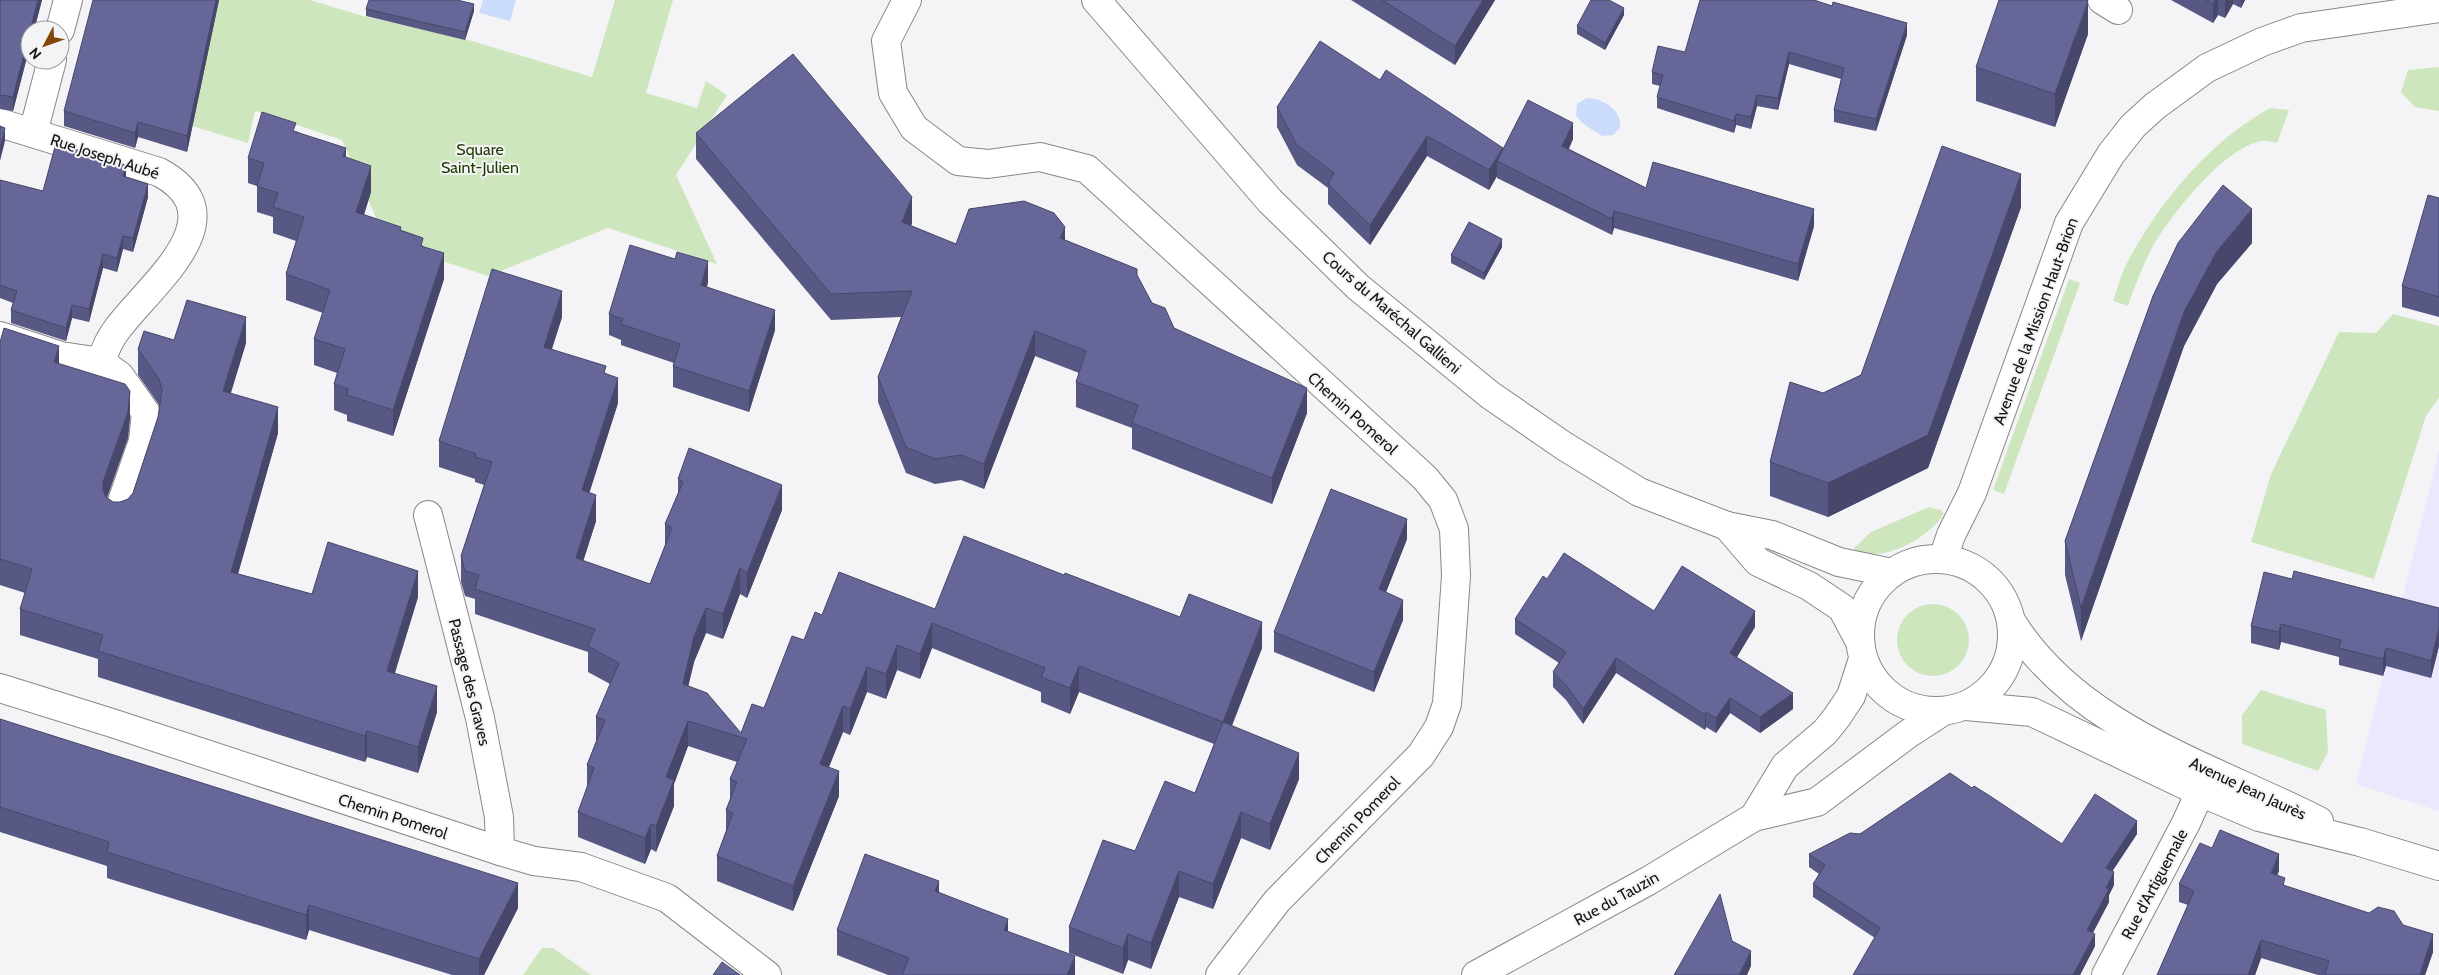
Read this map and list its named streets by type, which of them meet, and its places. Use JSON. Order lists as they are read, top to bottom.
{
  "streets": {
    "street": [
      "Rue Joseph Aubé",
      "Cours du Maréchal Gallieni",
      "Avenue de la Mission Haut-Brion",
      "Chemin Pomerol",
      "Passage des Graves",
      "Avenue Jean Jaurès",
      "Rue d'Artiguemale",
      "Rue du Tauzin"
    ]
  },
  "crossings": [
    ["Cours du Maréchal Gallieni", "Avenue de la Mission Haut-Brion"],
    ["Cours du Maréchal Gallieni", "Avenue Jean Jaurès"],
    ["Cours du Maréchal Gallieni", "Rue du Tauzin"],
    ["Avenue de la Mission Haut-Brion", "Avenue Jean Jaurès"],
    ["Avenue de la Mission Haut-Brion", "Rue du Tauzin"],
    ["Chemin Pomerol", "Passage des Graves"],
    ["Avenue Jean Jaurès", "Rue d'Artiguemale"],
    ["Avenue Jean Jaurès", "Rue du Tauzin"]
  ],
  "parks": ["Square Saint-Julien"],
  "north": "bottom left"
}
